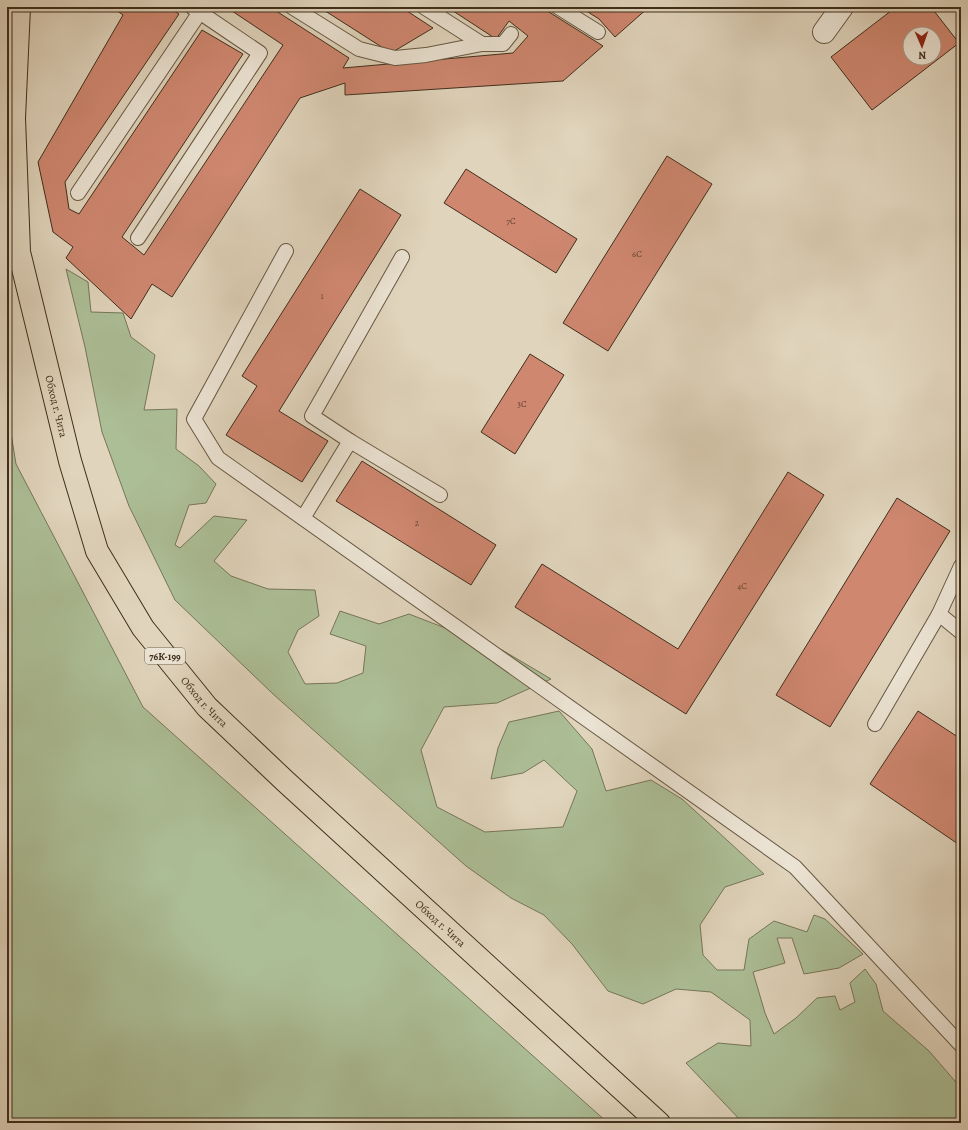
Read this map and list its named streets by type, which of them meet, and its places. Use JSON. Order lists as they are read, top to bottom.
{
  "streets": {
    "highway": ["Обход г. Чита", "76К-199"]
  },
  "house_numbers": [
    "7С",
    "6С",
    "1",
    "3С",
    "2",
    "4С"
  ],
  "north": "bottom"
}
